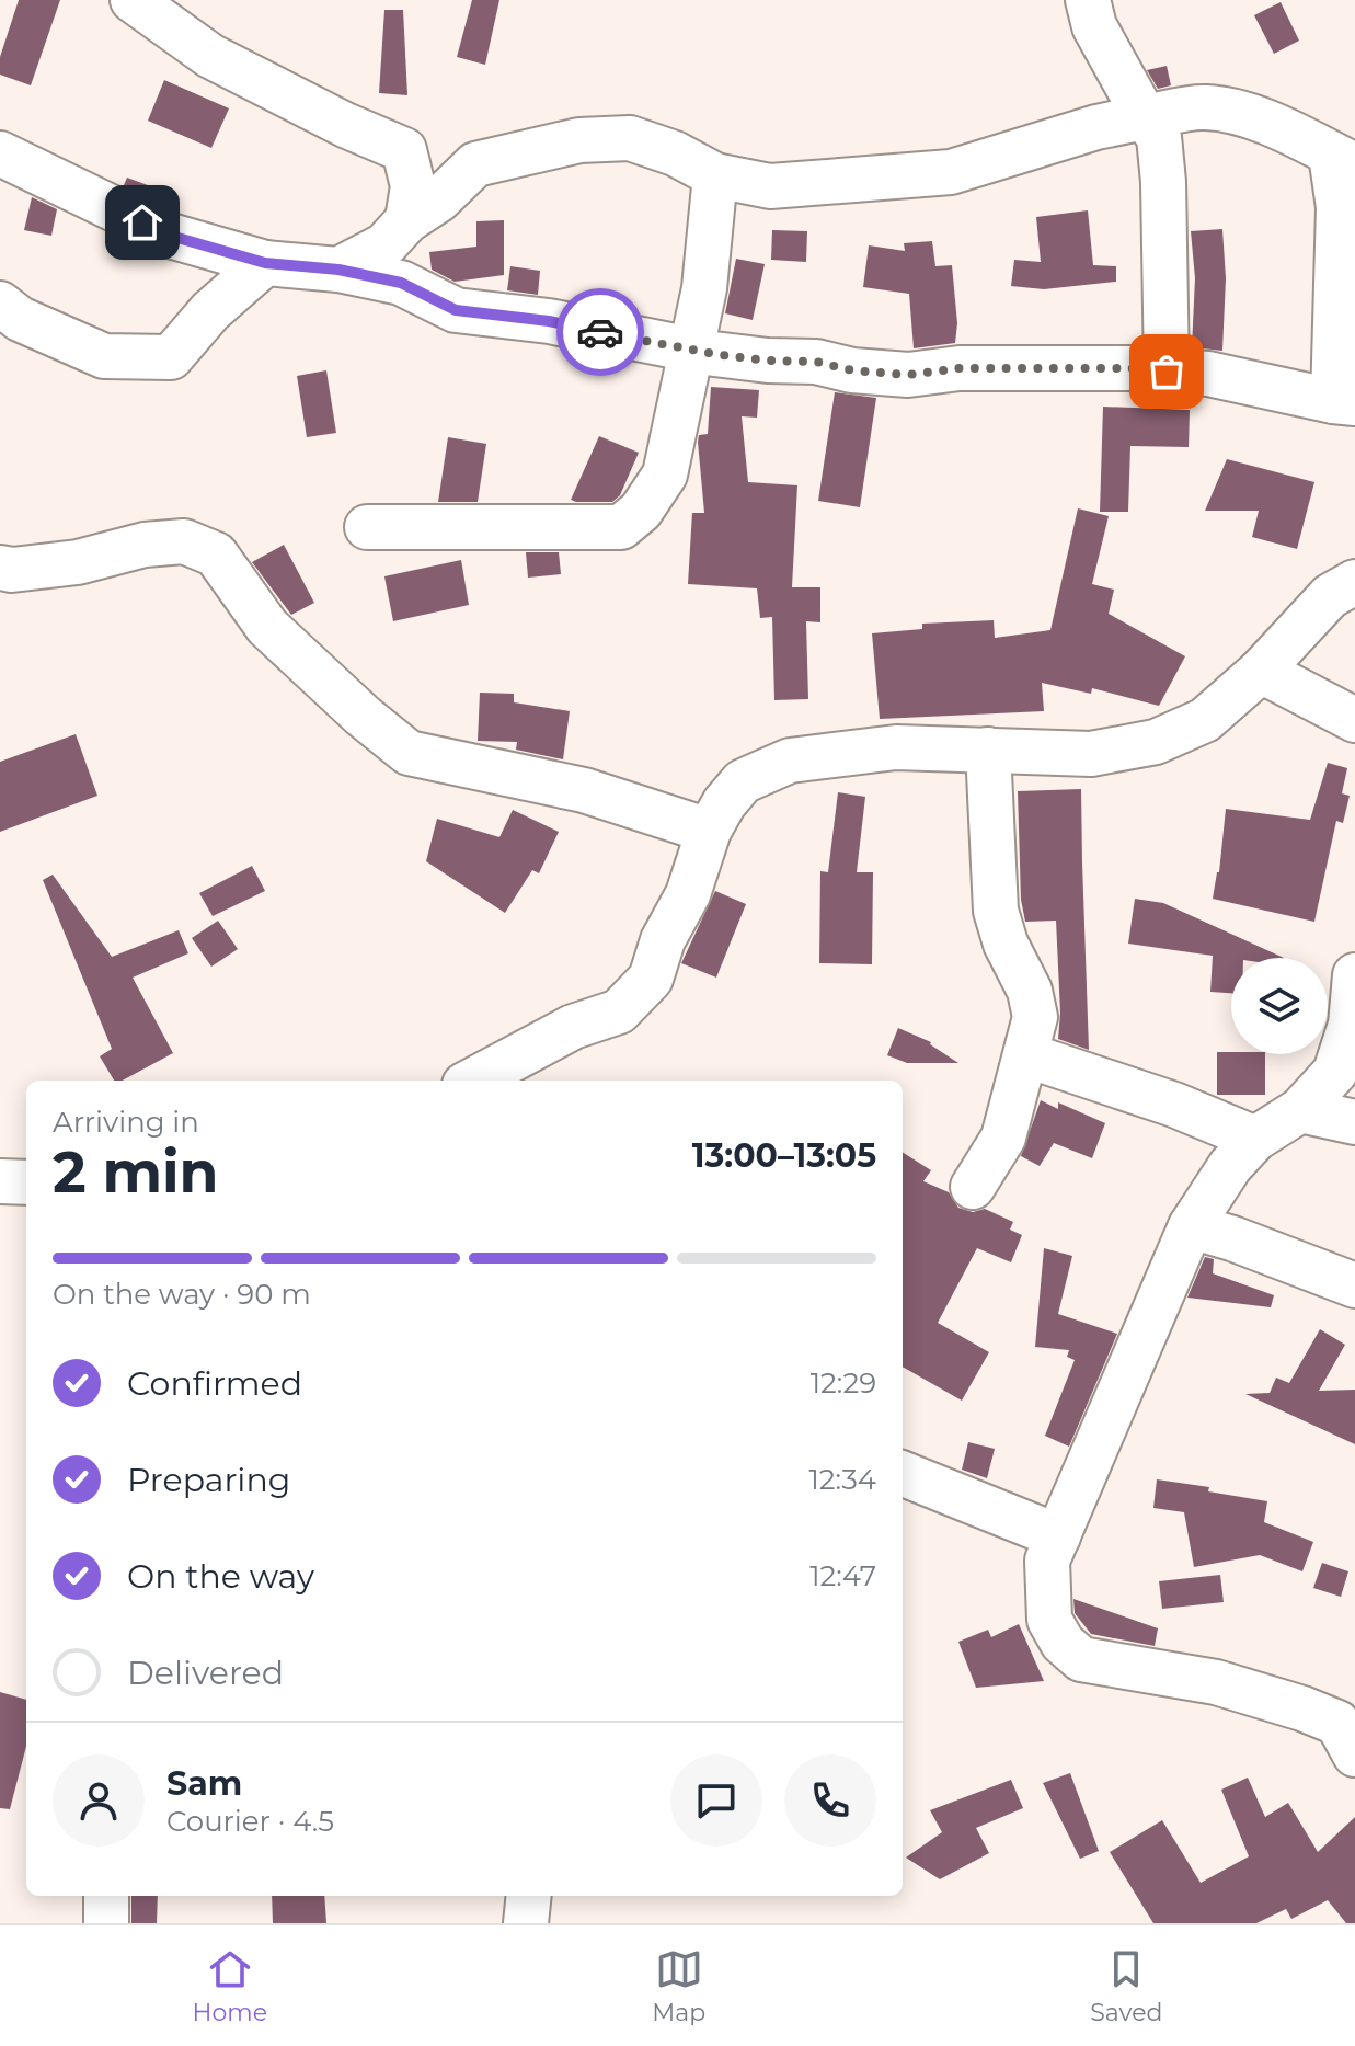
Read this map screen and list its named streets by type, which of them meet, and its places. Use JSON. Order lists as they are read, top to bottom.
{
  "page": {
    "heading": ["2 min", "Arriving in", "13:00–13:05"],
    "panel": ["Sam", "Courier · 4.5"],
    "bar": "On the way · 90 m",
    "list": [
      ["Confirmed", "12:29"],
      ["Preparing", "12:34"],
      ["On the way", "12:47"],
      "Delivered"
    ],
    "tabs": ["Home", "Map", "Saved"]
  }
}
